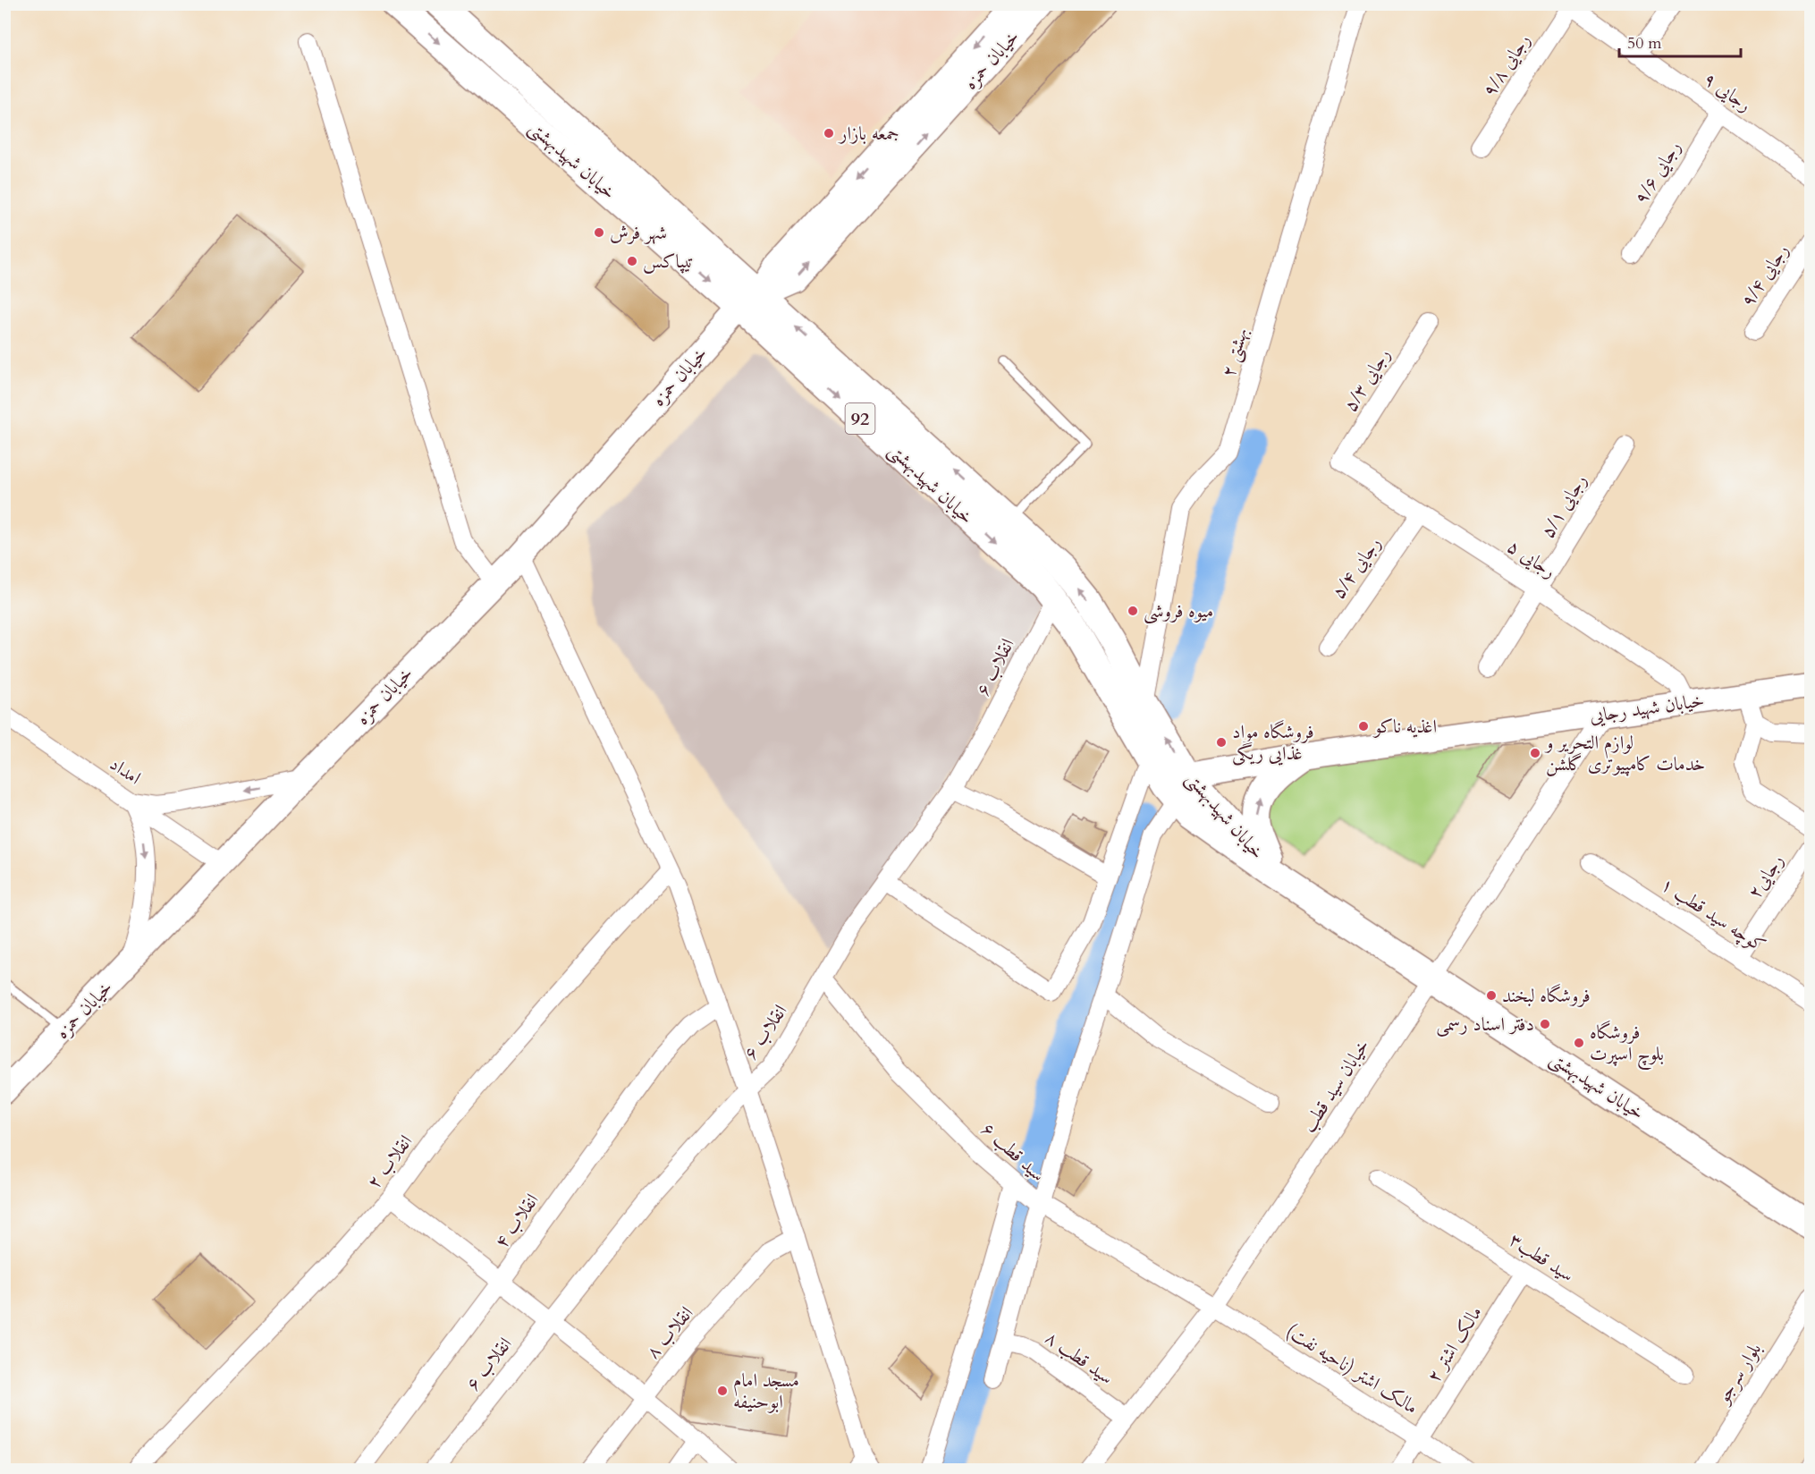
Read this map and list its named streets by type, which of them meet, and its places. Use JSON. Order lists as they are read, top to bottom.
{
  "streets": {
    "main road": [
      "خیابان حمزه",
      "خیابان شهیدبهشتی",
      "92",
      "خیابان شهید رجایی"
    ],
    "street": [
      "رجایی ۹/۸",
      "رجایی ۹",
      "رجایی ۹/۶",
      "رجایی ۹/۴",
      "بهشتی ۲",
      "رجایی ۵/۳",
      "رجایی ۵/۱",
      "رجایی ۵",
      "رجایی ۵/۴",
      "انقلاب ۶",
      "امداد",
      "رجایی۲",
      "کوچه سید قطب ۱",
      "خیابان سید قطب",
      "سید قطب ۶",
      "انقلاب ۲",
      "انقلاب ۴",
      "سید قطب۳",
      "انقلاب ۸",
      "مالک اشتر ۲",
      "سید قطب ۸",
      "مالک اشتر (ناحیه نفت)",
      "بلوار سرجو"
    ]
  },
  "crossings": [
    ["خیابان حمزه", "خیابان شهیدبهشتی"],
    ["خیابان حمزه", "امداد"],
    ["رجایی ۹/۸", "رجایی ۹"],
    ["رجایی ۹", "رجایی ۹/۶"],
    ["خیابان شهیدبهشتی", "بهشتی ۲"],
    ["خیابان شهیدبهشتی", "انقلاب ۶"],
    ["خیابان شهیدبهشتی", "خیابان شهید رجایی"],
    ["خیابان شهیدبهشتی", "خیابان سید قطب"],
    ["رجایی ۵/۳", "رجایی ۵"],
    ["رجایی ۵/۱", "رجایی ۵"],
    ["رجایی ۵", "رجایی ۵/۴"],
    ["رجایی ۵", "خیابان شهید رجایی"],
    ["انقلاب ۶", "سید قطب ۶"],
    ["خیابان شهید رجایی", "خیابان سید قطب"],
    ["رجایی۲", "کوچه سید قطب ۱"],
    ["خیابان سید قطب", "سید قطب ۶"],
    ["خیابان سید قطب", "سید قطب ۸"],
    ["خیابان سید قطب", "مالک اشتر (ناحیه نفت)"],
    ["سید قطب ۶", "مالک اشتر (ناحیه نفت)"],
    ["سید قطب۳", "مالک اشتر ۲"],
    ["مالک اشتر ۲", "مالک اشتر (ناحیه نفت)"]
  ],
  "places": [
    "جمعه بازار",
    "شهر فرش",
    "تیپاکس",
    "میوه فروشی",
    "اغذیه ناکو",
    "فروشگاه مواد غذایی ریگی",
    "لوازم التحریر و خدمات کامپیوتری گلشن",
    "فروشگاه لبخند",
    "دفتر اسناد رسمی",
    "فروشگاه بلوچ اسپرت",
    "مسجد امام ابوحنیفه"
  ],
  "scale_bar": "50 m"
}
